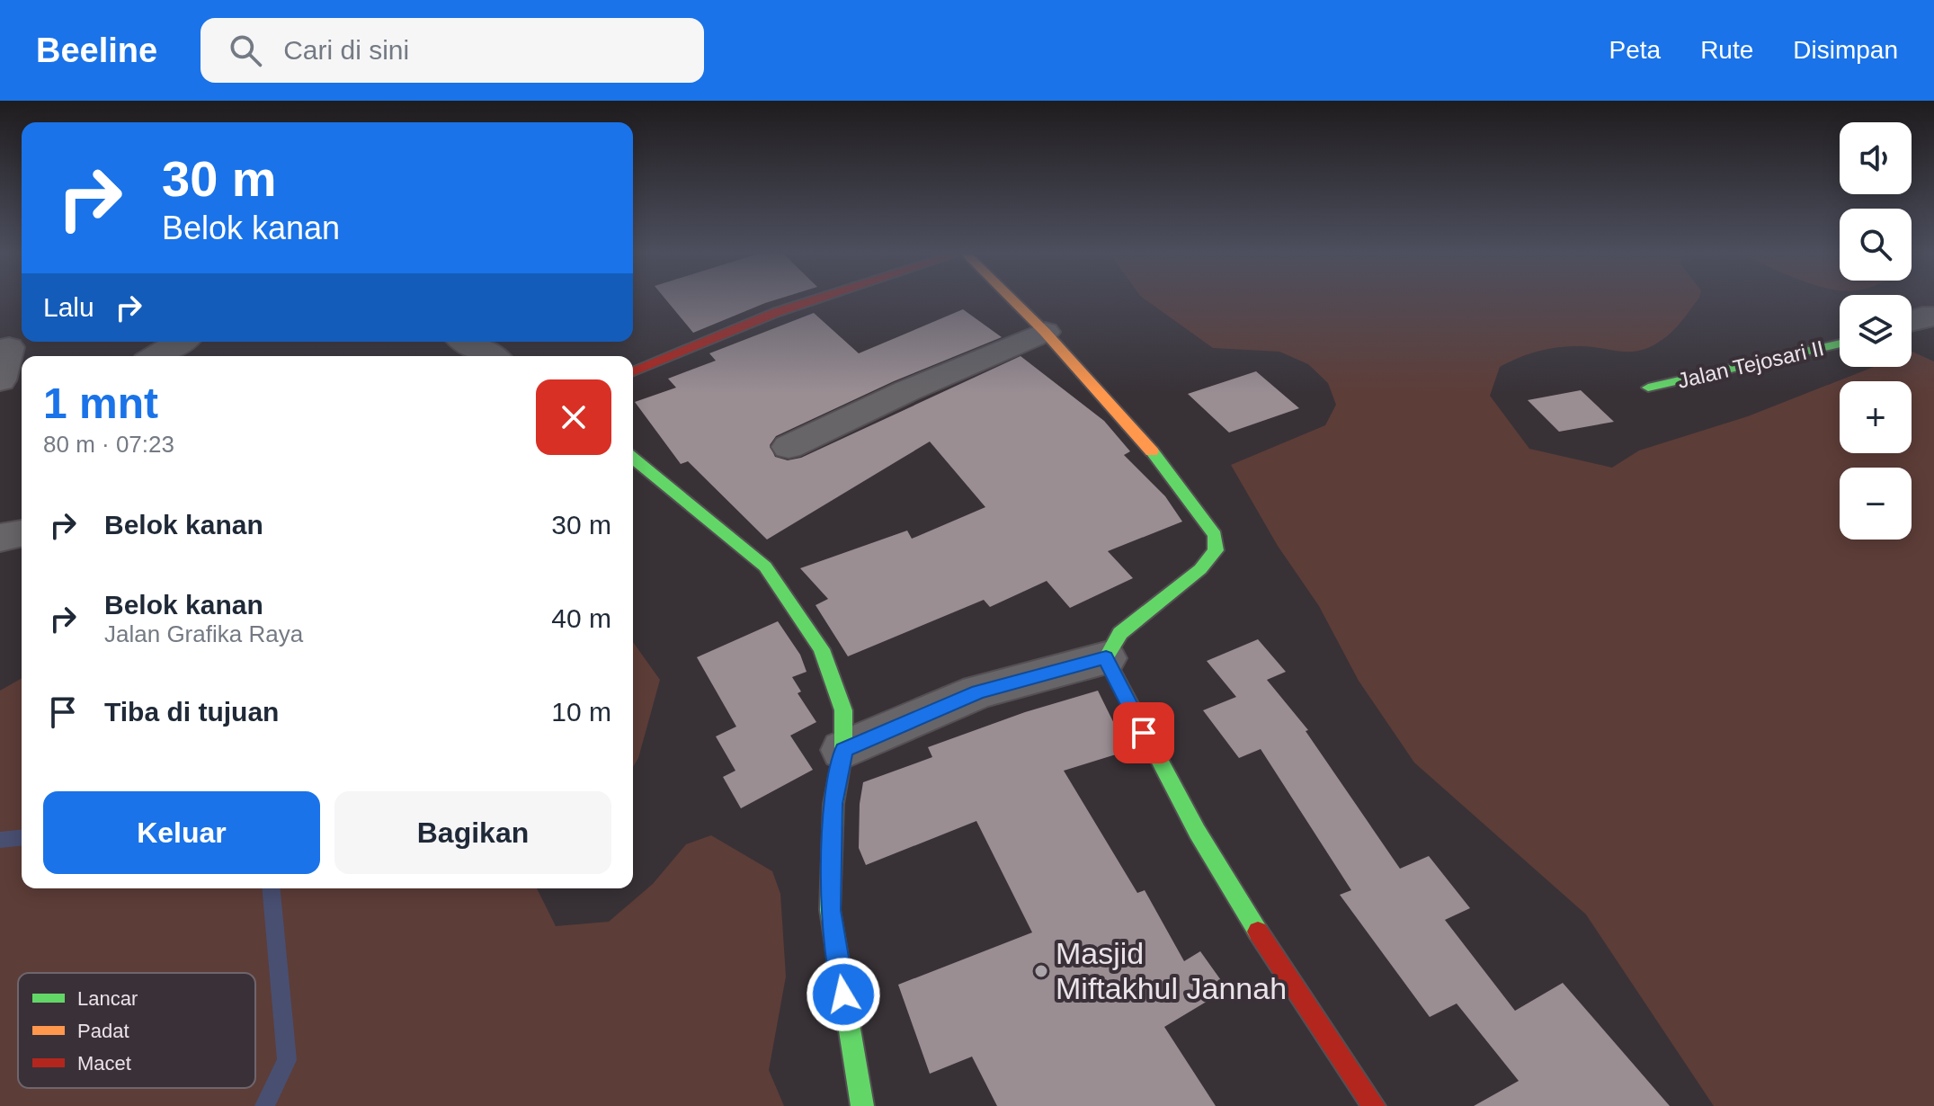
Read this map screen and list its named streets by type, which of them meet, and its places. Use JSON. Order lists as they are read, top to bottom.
{
  "streets": {
    "street": ["Jalan Tejosari II"]
  },
  "places": ["Masjid Miftakhul Jannah"],
  "legend": ["Lancar", "Padat", "Macet"],
  "page": {
    "header": "Beeline",
    "search": "Cari di sini",
    "nav": ["Peta", "Rute", "Disimpan"],
    "map_buttons": ["+", "−"],
    "turn": ["30 m", "Belok kanan"],
    "then": "Lalu",
    "heading": ["1 mnt", "80 m · 07:23"],
    "list": [
      {
        "name": "Belok kanan",
        "value": "30 m"
      },
      {
        "name": "Belok kanan",
        "note": "Jalan Grafika Raya",
        "value": "40 m"
      },
      {
        "name": "Tiba di tujuan",
        "value": "10 m"
      }
    ],
    "buttons": ["Keluar", "Bagikan"]
  }
}
